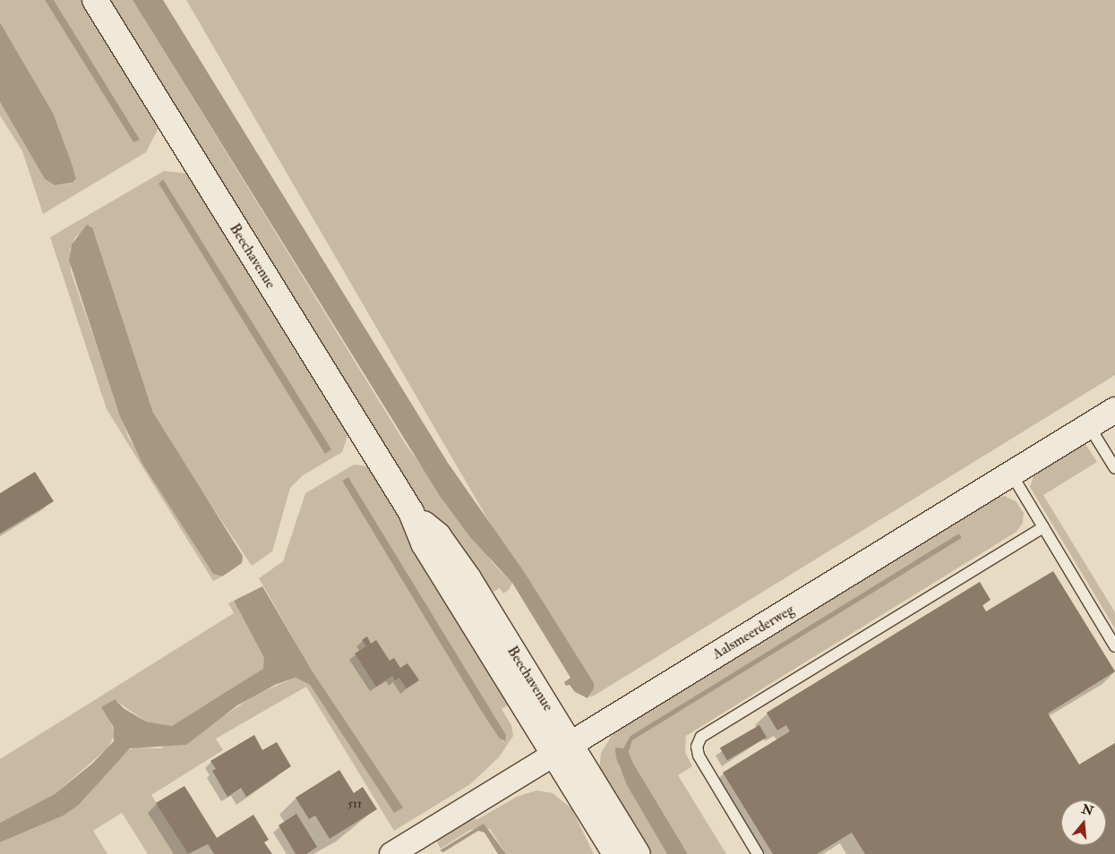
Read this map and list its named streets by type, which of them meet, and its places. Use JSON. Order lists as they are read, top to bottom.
{
  "streets": {
    "street": ["Beechavenue", "Aalsmeerderweg"]
  },
  "crossings": [
    ["Beechavenue", "Aalsmeerderweg"]
  ],
  "house_numbers": ["511"],
  "north": "top"
}
